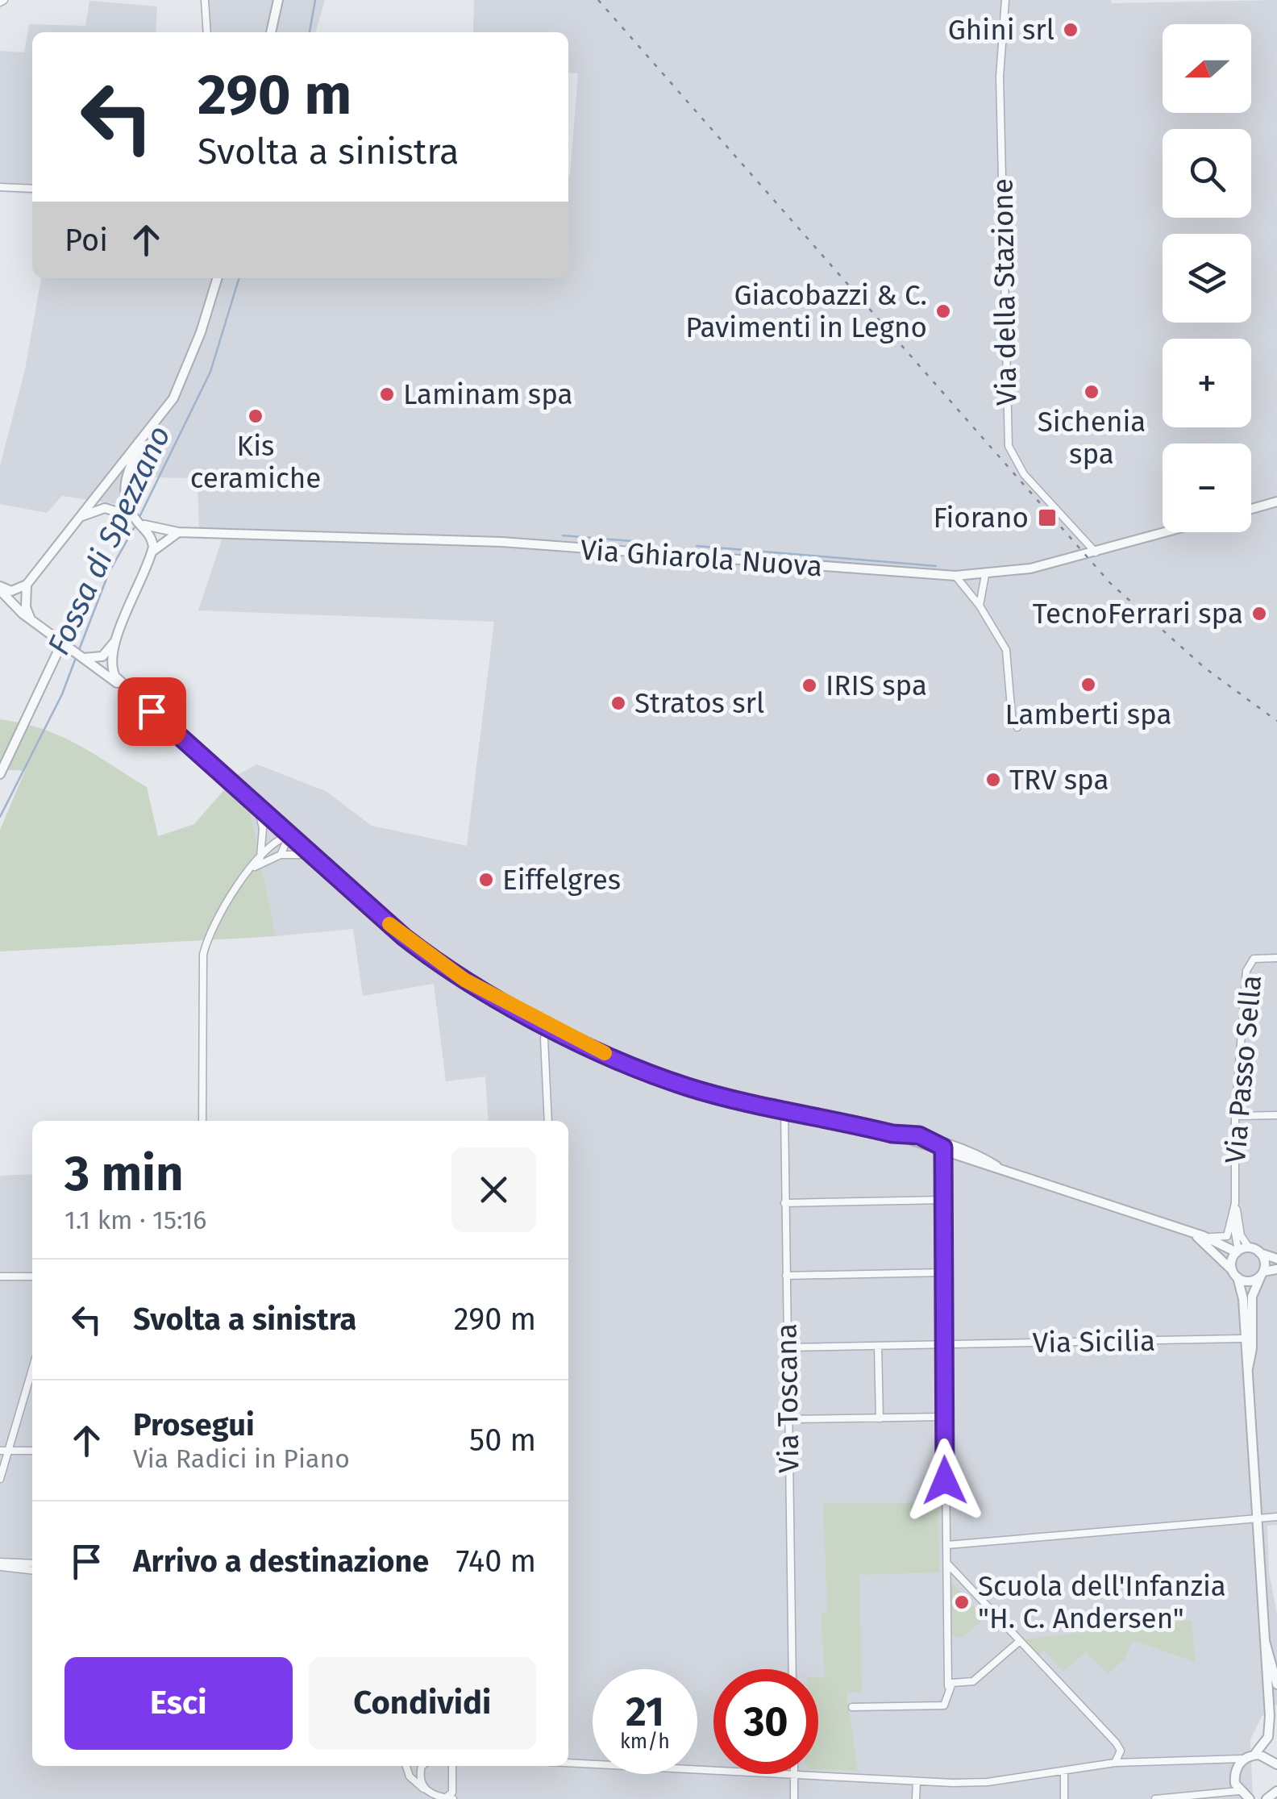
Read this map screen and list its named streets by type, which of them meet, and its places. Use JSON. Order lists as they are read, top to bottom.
{
  "streets": {
    "street": [
      "Via della Stazione",
      "Via Ghiarola Nuova",
      "Via Passo Sella",
      "Via Sicilia",
      "Via Toscana"
    ]
  },
  "crossings": [
    ["Via della Stazione", "Via Ghiarola Nuova"],
    ["Via Sicilia", "Via Toscana"]
  ],
  "water": ["Fossa di Spezzano"],
  "places": {
    "other": [
      "Ghini srl",
      "Giacobazzi & C. Pavimenti in Legno",
      "Sichenia spa",
      "Laminam spa",
      "Kis ceramiche",
      "TecnoFerrari spa",
      "Lamberti spa",
      "IRIS spa",
      "Stratos srl",
      "TRV spa",
      "Eiffelgres",
      "Scuola dell'Infanzia \"H. C. Andersen\""
    ],
    "transit": ["Fiorano"]
  },
  "north": "left",
  "page": {
    "map_buttons": ["+", "−"],
    "turn": ["290 m", "Svolta a sinistra"],
    "then": "Poi",
    "heading": ["3 min", "1.1 km · 15:16"],
    "list": [
      {
        "name": "Svolta a sinistra",
        "value": "290 m"
      },
      {
        "name": "Prosegui",
        "note": "Via Radici in Piano",
        "value": "50 m"
      },
      {
        "name": "Arrivo a destinazione",
        "value": "740 m"
      }
    ],
    "buttons": ["Esci", "Condividi"],
    "speed": "21 km/h",
    "limit": "30"
  }
}
